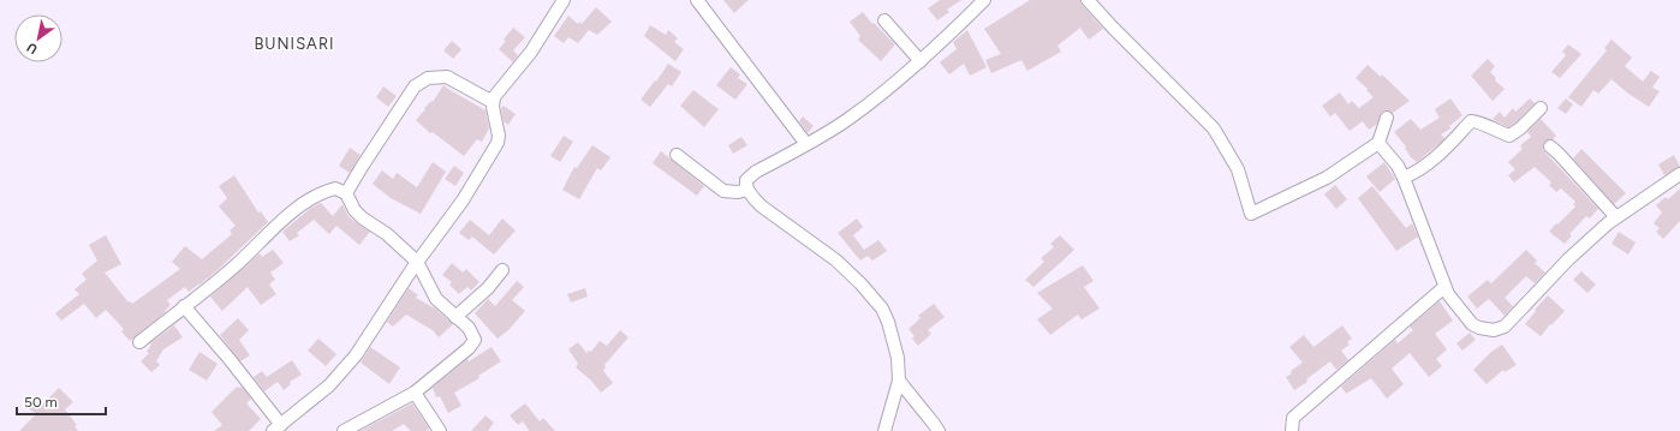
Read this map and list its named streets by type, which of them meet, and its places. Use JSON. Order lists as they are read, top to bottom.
{
  "districts": ["BUNISARI"],
  "scale_bar": "50 m",
  "north": "bottom left"
}
